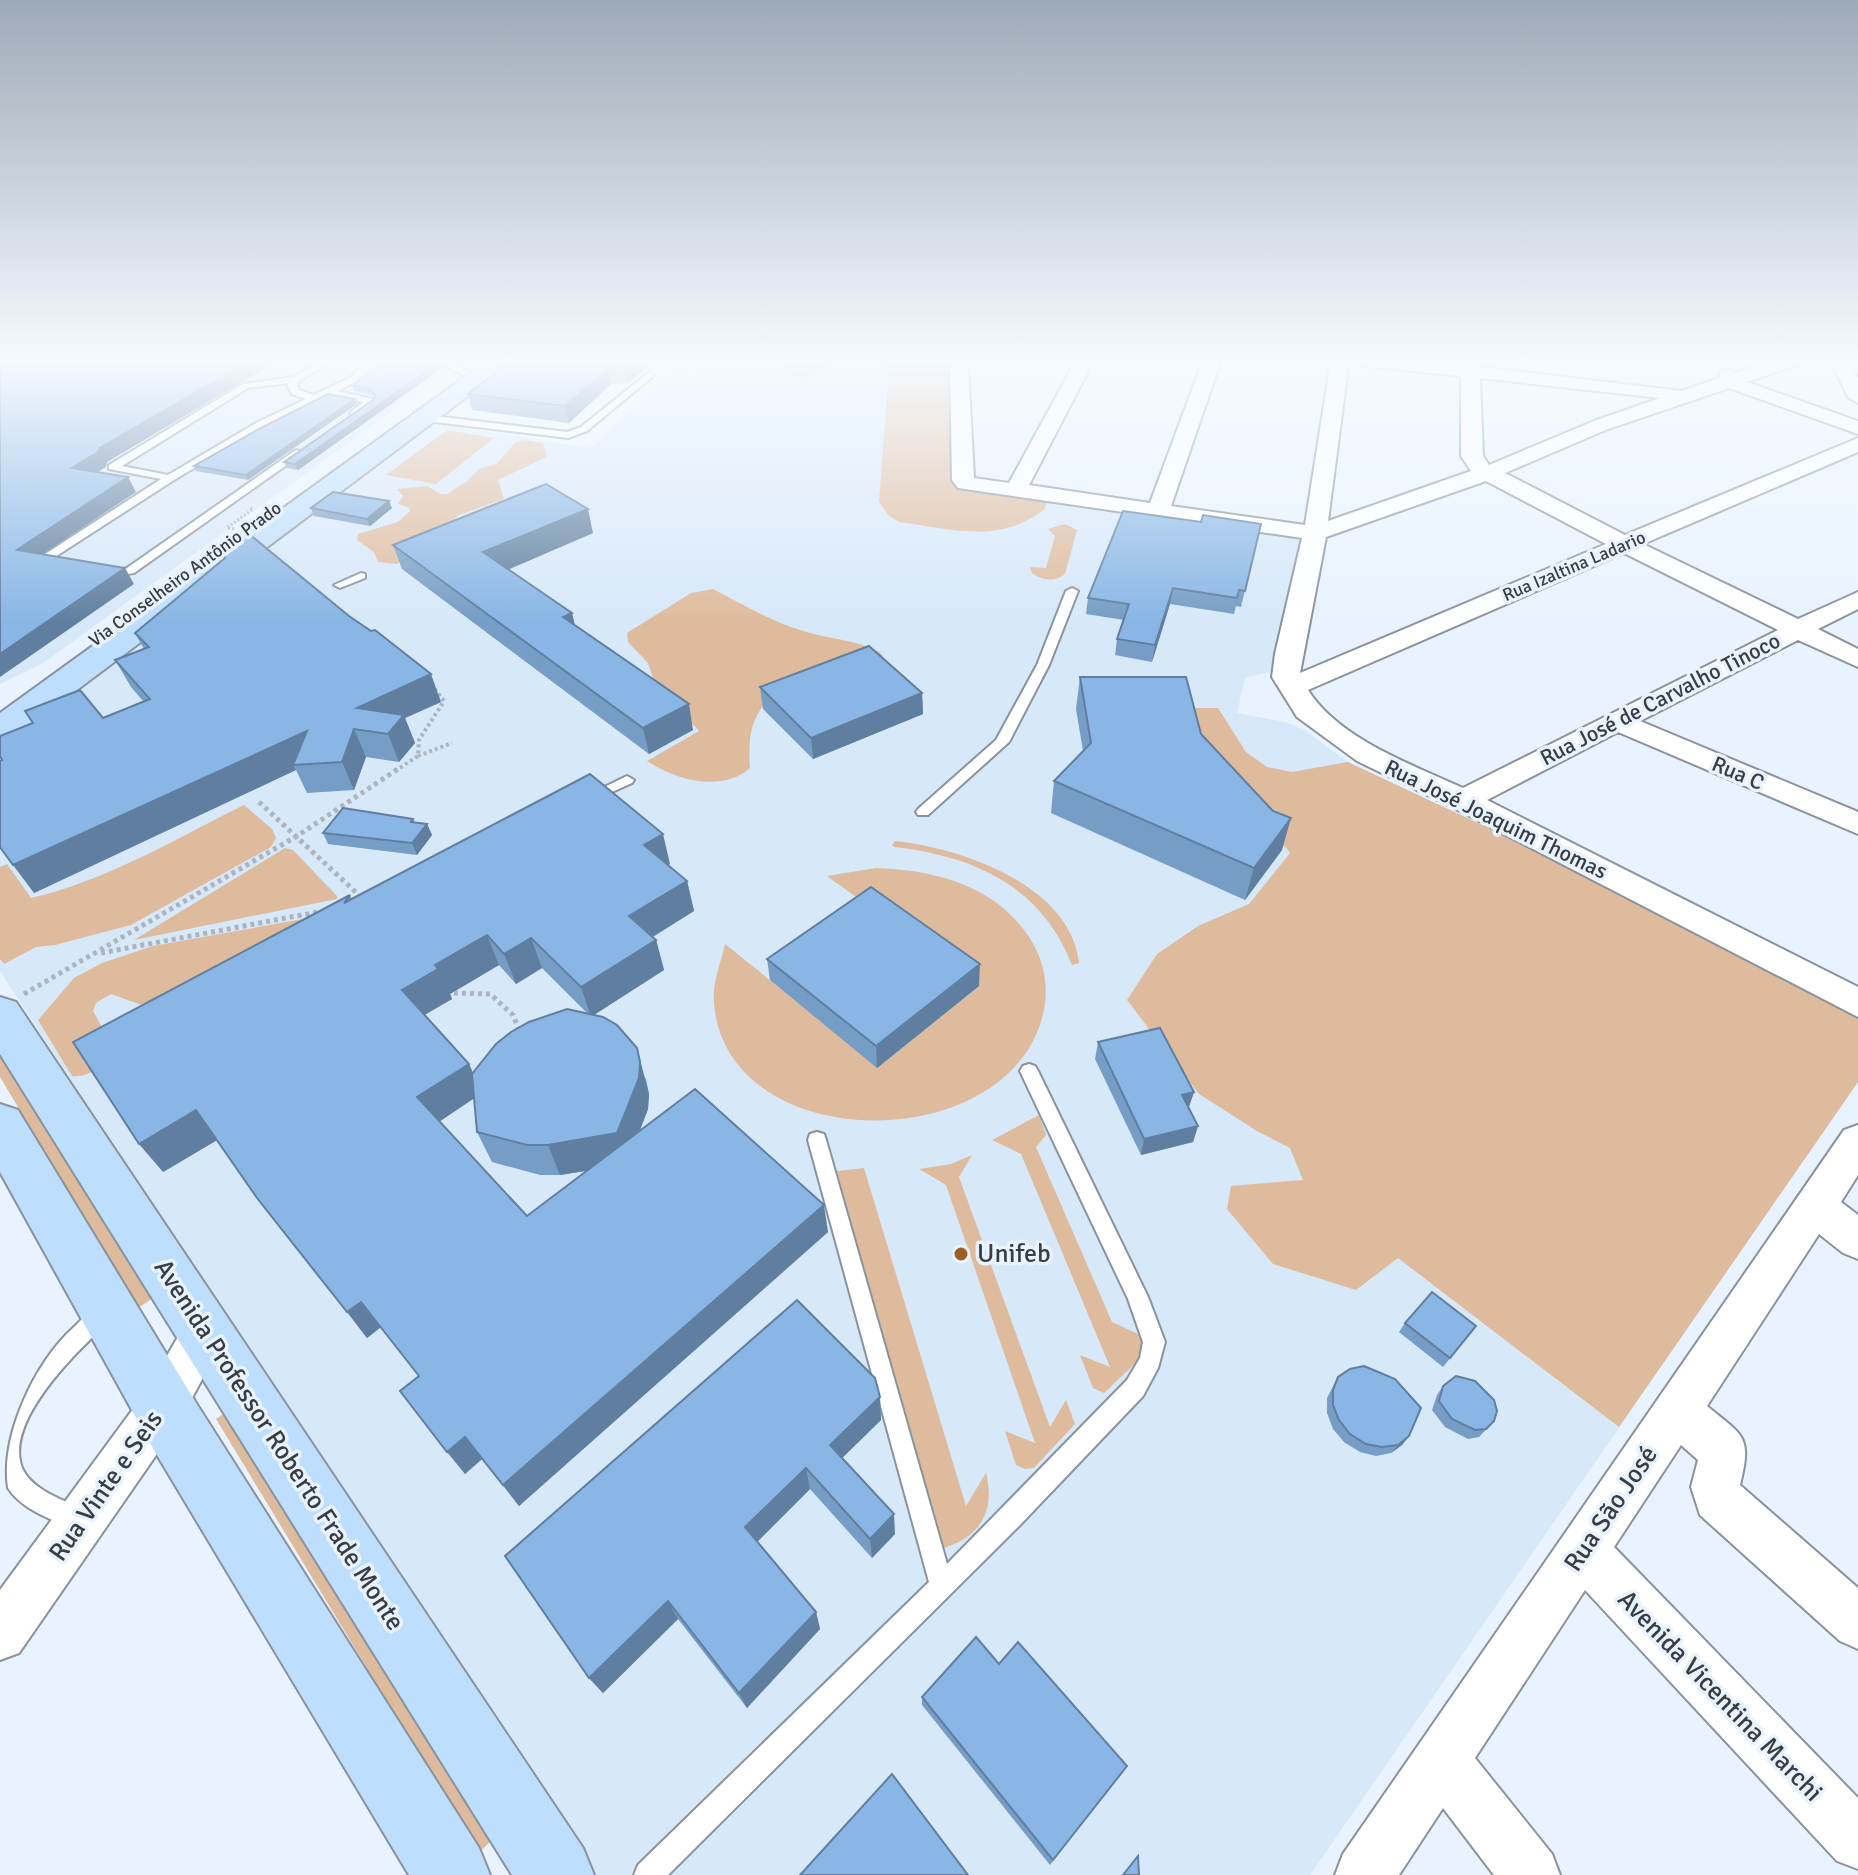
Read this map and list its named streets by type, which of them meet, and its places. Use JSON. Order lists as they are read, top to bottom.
{
  "streets": {
    "main road": ["Via Conselheiro Antônio Prado", "Avenida Professor Roberto Frade Monte"],
    "street": [
      "Rua Izaltina Ladario",
      "Rua José de Carvalho Tinoco",
      "Rua C",
      "Rua José Joaquim Thomas",
      "Rua Vinte e Seis",
      "Rua São José",
      "Avenida Vicentina Marchi"
    ]
  },
  "crossings": [
    ["Rua Izaltina Ladario", "Rua José Joaquim Thomas"],
    ["Rua José de Carvalho Tinoco", "Rua C"],
    ["Rua José de Carvalho Tinoco", "Rua José Joaquim Thomas"],
    ["Avenida Professor Roberto Frade Monte", "Rua Vinte e Seis"],
    ["Rua São José", "Avenida Vicentina Marchi"]
  ],
  "places": ["Unifeb"]
}
